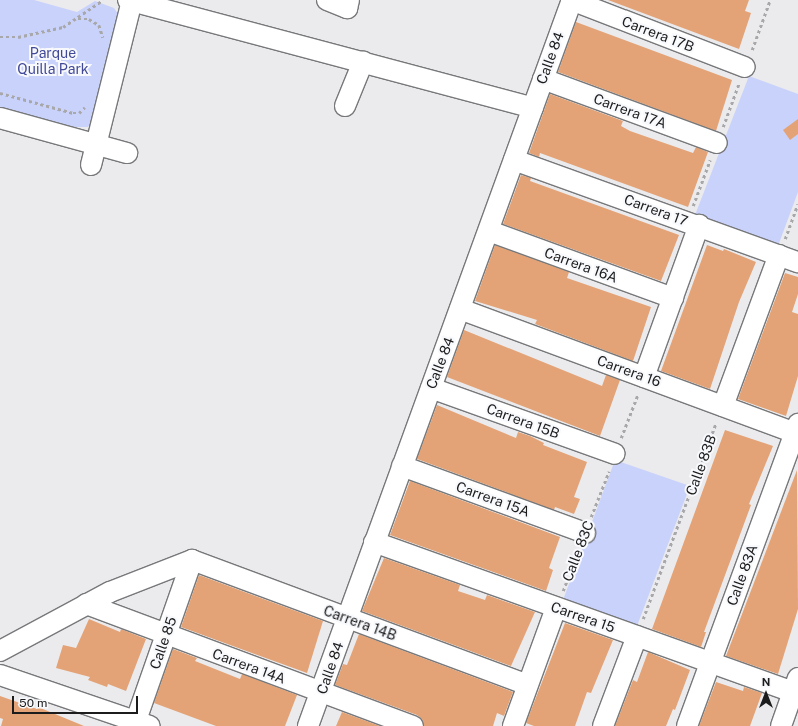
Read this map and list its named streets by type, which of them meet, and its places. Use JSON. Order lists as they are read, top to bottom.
{
  "streets": {
    "street": [
      "Carrera 17B",
      "Calle 84",
      "Carrera 17A",
      "Carrera 17",
      "Carrera 16A",
      "Carrera 16",
      "Carrera 15B",
      "Carrera 15A",
      "Calle 83A",
      "Carrera 15",
      "Carrera 14B",
      "Calle 85",
      "Carrera 14A"
    ],
    "path": ["Calle 83B", "Calle 83C"]
  },
  "crossings": [
    ["Carrera 17B", "Calle 84"],
    ["Calle 84", "Carrera 17A"],
    ["Calle 84", "Carrera 17"],
    ["Calle 84", "Carrera 16A"],
    ["Calle 84", "Carrera 16"],
    ["Calle 84", "Carrera 15B"],
    ["Calle 84", "Carrera 15A"],
    ["Calle 84", "Carrera 15"],
    ["Calle 84", "Carrera 14B"],
    ["Calle 84", "Carrera 14A"],
    ["Carrera 16", "Calle 83B"],
    ["Carrera 16", "Calle 83C"],
    ["Carrera 16", "Calle 83A"],
    ["Carrera 15B", "Calle 83C"],
    ["Calle 83B", "Carrera 15"],
    ["Carrera 15A", "Calle 83C"],
    ["Calle 83C", "Carrera 15"],
    ["Calle 83A", "Carrera 15"],
    ["Carrera 14B", "Calle 85"],
    ["Calle 85", "Carrera 14A"]
  ],
  "parks": ["Parque Quilla Park"],
  "scale_bar": "50 m",
  "north": "top"
}
